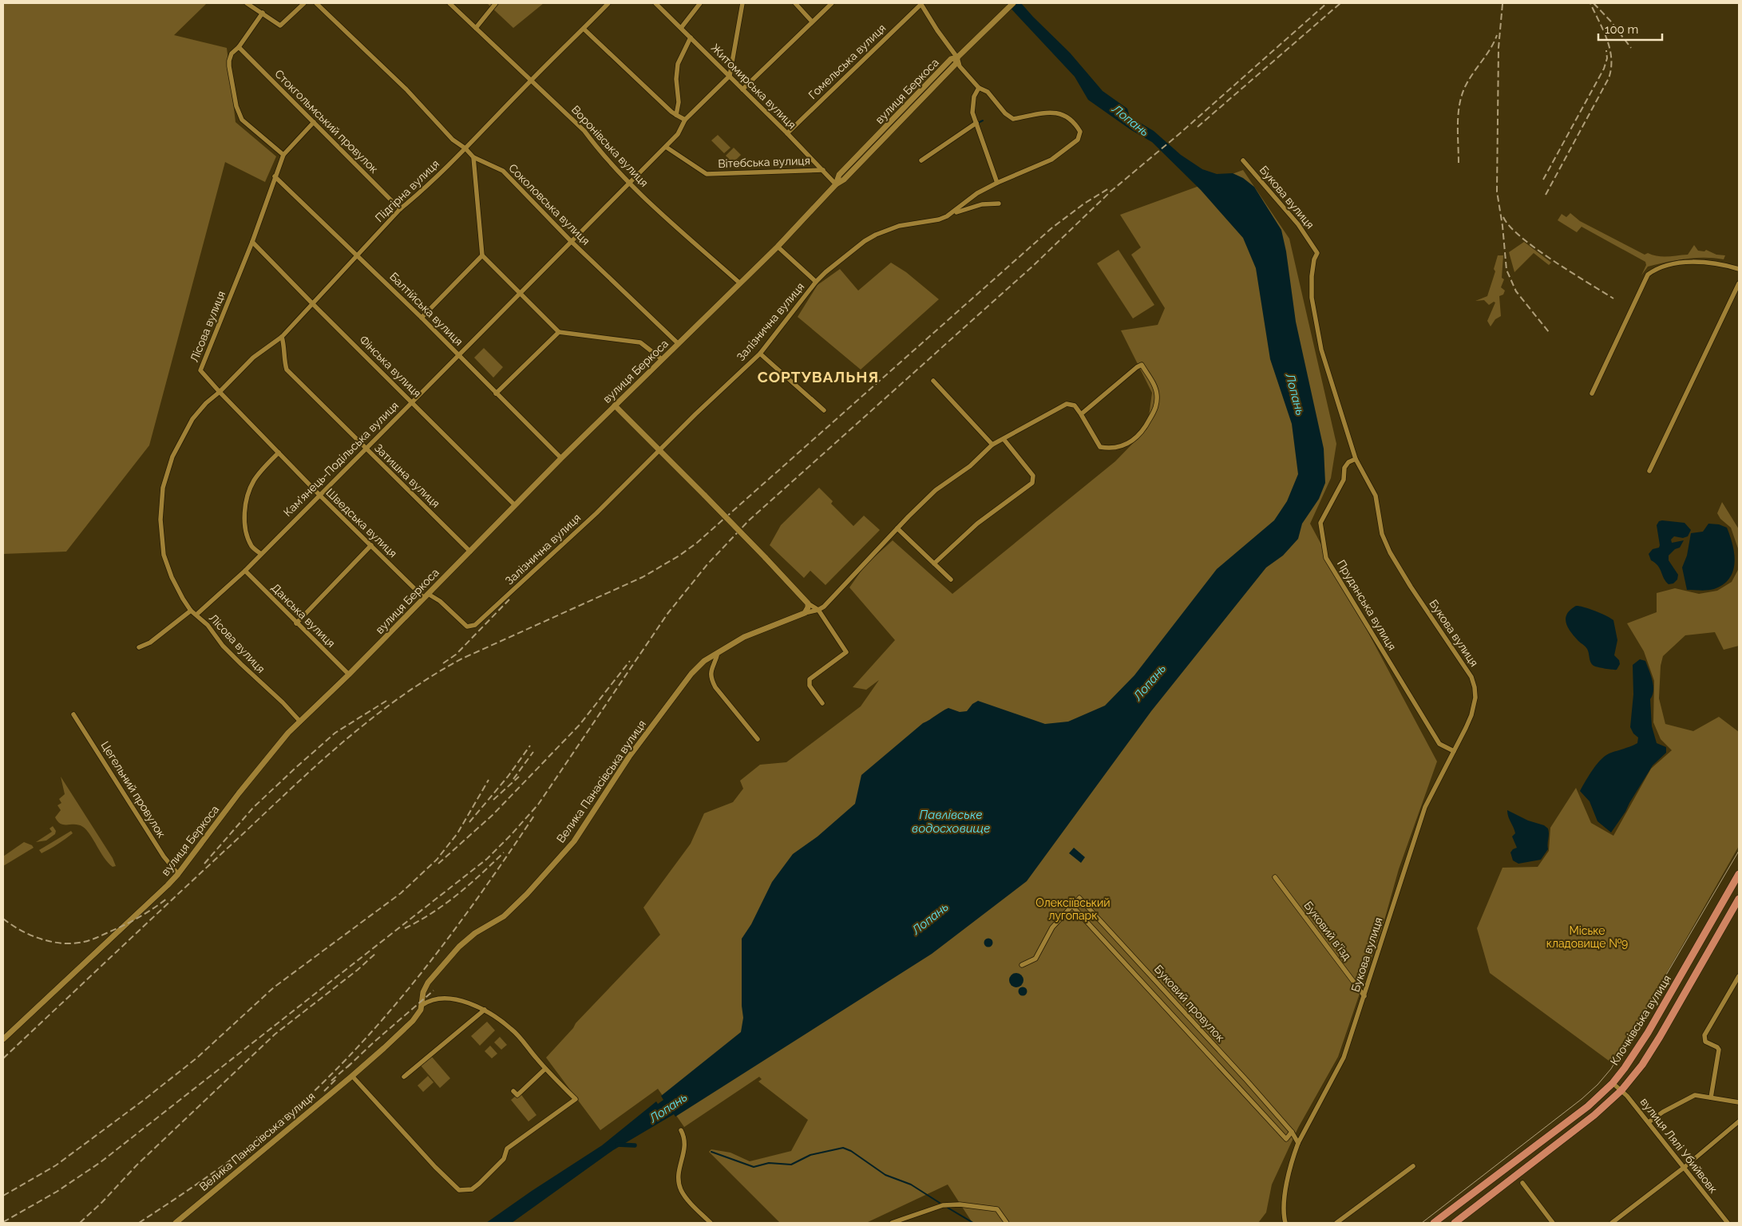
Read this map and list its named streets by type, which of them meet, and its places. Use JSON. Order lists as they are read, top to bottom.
{
  "streets": {
    "main road": ["Клочківська вулиця"],
    "street": [
      "Гомельська вулиця",
      "Житомирська вулиця",
      "вулиця Беркоса",
      "Стокгольмський провулок",
      "Воронівська вулиця",
      "Вітебська вулиця",
      "Підгірна вулиця",
      "Букова вулиця",
      "Соколовська вулиця",
      "Балтійська вулиця",
      "Залізнична вулиця",
      "Лісова вулиця",
      "Фінська вулиця",
      "Кам’янець-Подільська вулиця",
      "Затишна вулиця",
      "Шведська вулиця",
      "Прудянська вулиця",
      "Данська вулиця",
      "Велика Панасівська вулиця",
      "Цегельний провулок",
      "Буковий в'їзд",
      "Буковий провулок",
      "вулиця Лялі Убийвовк"
    ]
  },
  "crossings": [
    ["Гомельська вулиця", "Житомирська вулиця"],
    ["Житомирська вулиця", "вулиця Беркоса"],
    ["Житомирська вулиця", "Вітебська вулиця"],
    ["Житомирська вулиця", "Кам’янець-Подільська вулиця"],
    ["вулиця Беркоса", "Воронівська вулиця"],
    ["вулиця Беркоса", "Соколовська вулиця"],
    ["вулиця Беркоса", "Балтійська вулиця"],
    ["вулиця Беркоса", "Лісова вулиця"],
    ["вулиця Беркоса", "Фінська вулиця"],
    ["вулиця Беркоса", "Затишна вулиця"],
    ["вулиця Беркоса", "Шведська вулиця"],
    ["вулиця Беркоса", "Данська вулиця"],
    ["вулиця Беркоса", "Цегельний провулок"],
    ["Стокгольмський провулок", "Підгірна вулиця"],
    ["Стокгольмський провулок", "Лісова вулиця"],
    ["Воронівська вулиця", "Підгірна вулиця"],
    ["Воронівська вулиця", "Кам’янець-Подільська вулиця"],
    ["Вітебська вулиця", "Кам’янець-Подільська вулиця"],
    ["Підгірна вулиця", "Соколовська вулиця"],
    ["Підгірна вулиця", "Балтійська вулиця"],
    ["Підгірна вулиця", "Лісова вулиця"],
    ["Підгірна вулиця", "Фінська вулиця"],
    ["Підгірна вулиця", "Затишна вулиця"],
    ["Підгірна вулиця", "Шведська вулиця"],
    ["Букова вулиця", "Прудянська вулиця"],
    ["Букова вулиця", "Буковий в'їзд"],
    ["Букова вулиця", "Буковий провулок"],
    ["Соколовська вулиця", "Кам’янець-Подільська вулиця"],
    ["Балтійська вулиця", "Лісова вулиця"],
    ["Балтійська вулиця", "Кам’янець-Подільська вулиця"],
    ["Залізнична вулиця", "Шведська вулиця"],
    ["Лісова вулиця", "Фінська вулиця"],
    ["Лісова вулиця", "Кам’янець-Подільська вулиця"],
    ["Лісова вулиця", "Шведська вулиця"],
    ["Фінська вулиця", "Кам’янець-Подільська вулиця"],
    ["Кам’янець-Подільська вулиця", "Затишна вулиця"],
    ["Кам’янець-Подільська вулиця", "Шведська вулиця"],
    ["Кам’янець-Подільська вулиця", "Данська вулиця"],
    ["Клочківська вулиця", "вулиця Лялі Убийвовк"]
  ],
  "districts": ["СОРТУВАЛЬНЯ"],
  "water": ["Лопань", "Павлівське водосховище"],
  "parks": ["Олексіївський лугопарк", "Міське кладовище №9"],
  "scale_bar": "100 m"
}
